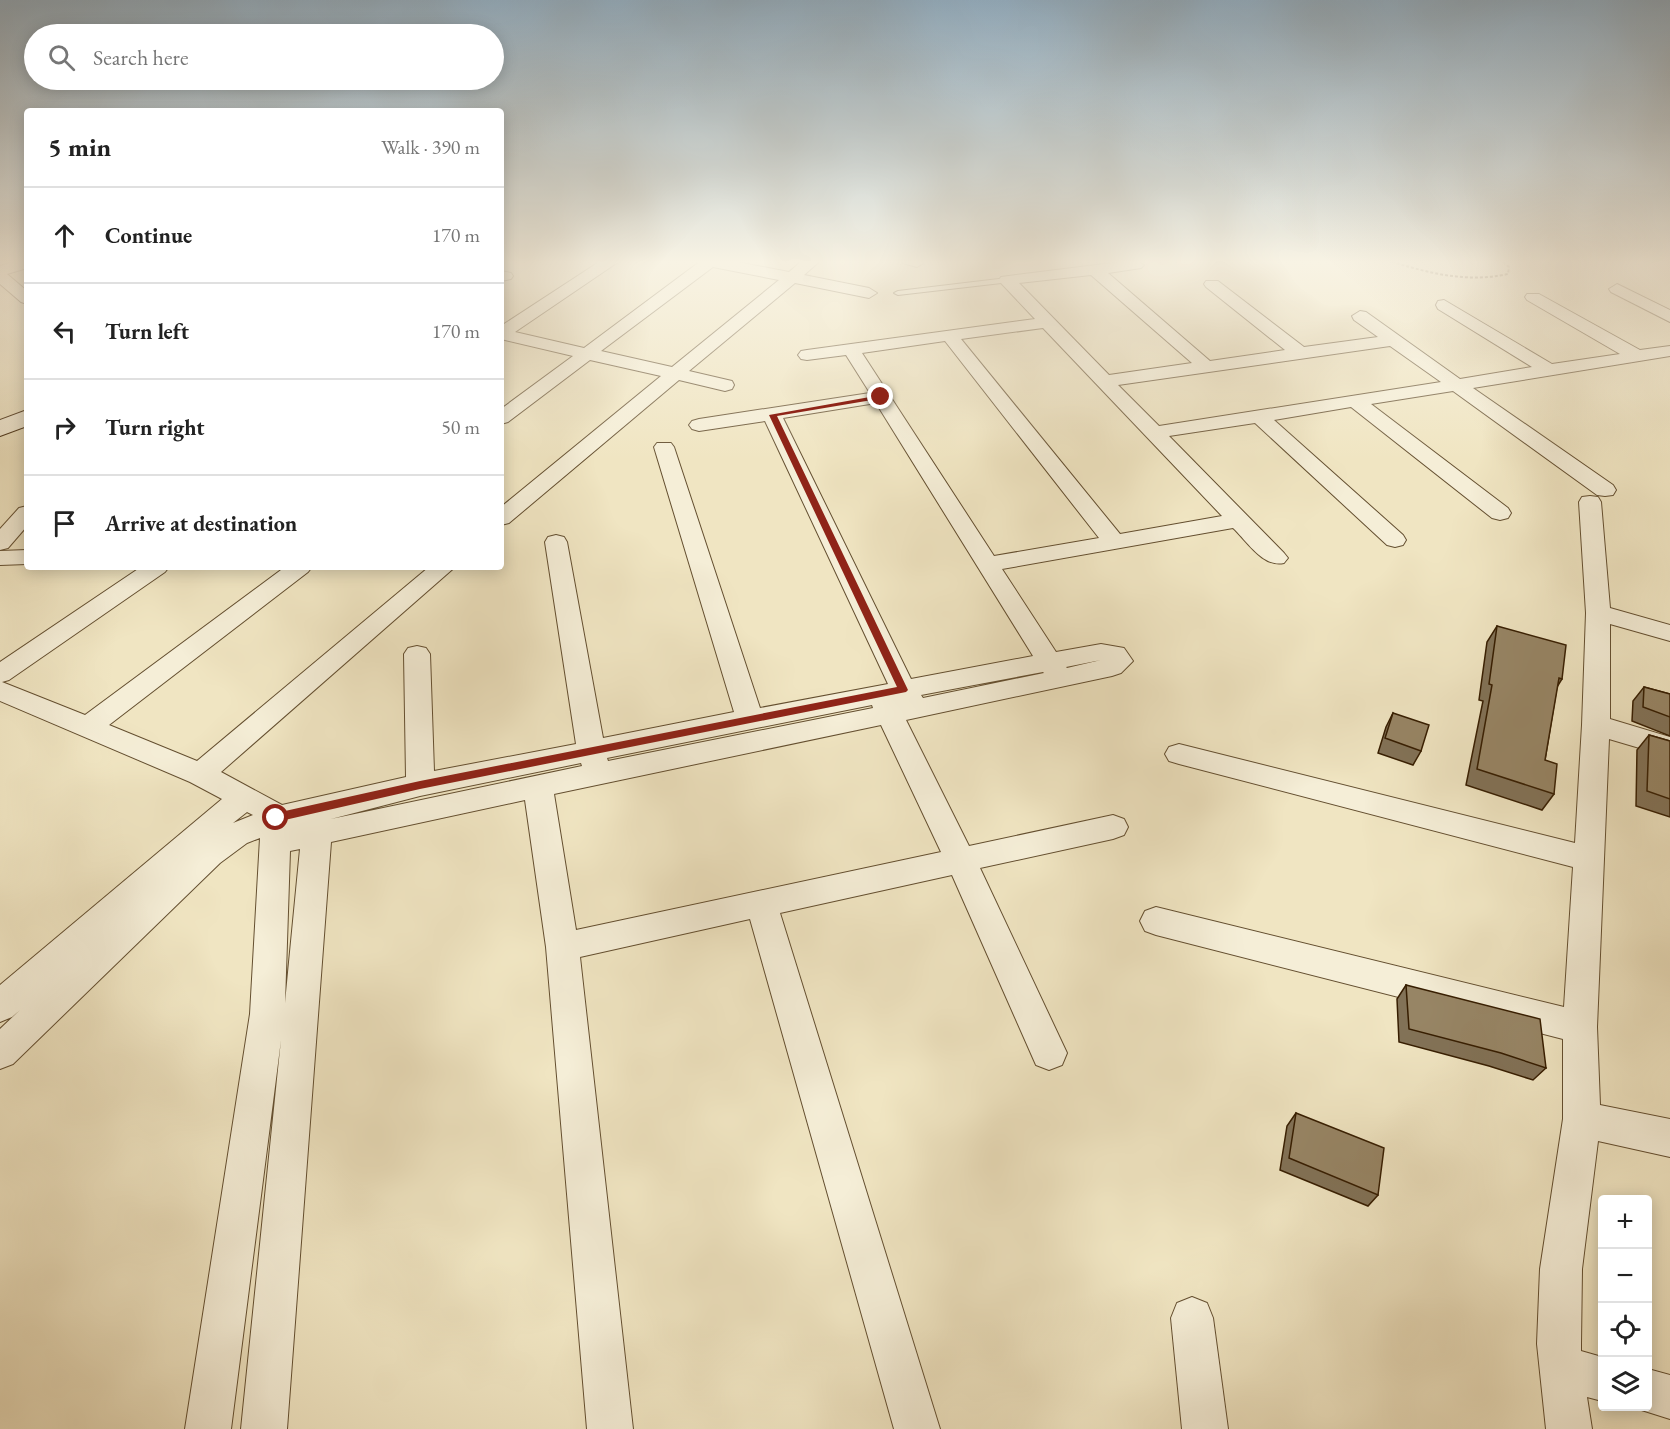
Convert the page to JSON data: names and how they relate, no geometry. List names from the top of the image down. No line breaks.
{"page":{"search":"Search here","heading":["5 min","Walk · 390 m"],"list":[["Continue","170 m"],["Turn left","170 m"],["Turn right","50 m"],"Arrive at destination"],"map_buttons":["+","−"]}}
